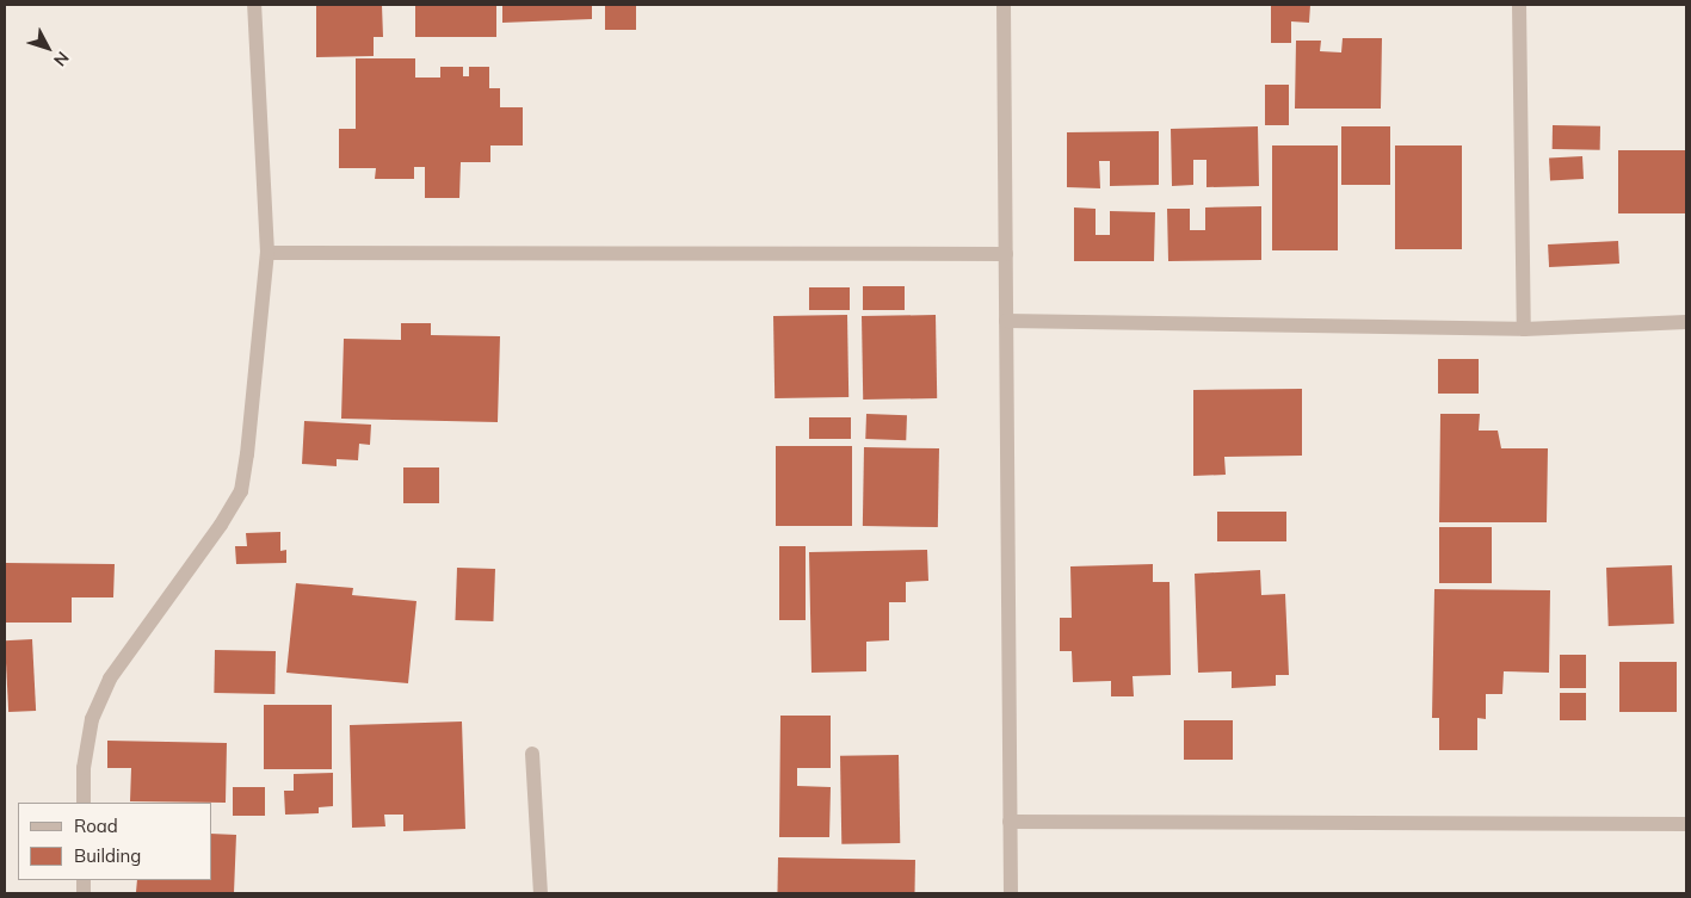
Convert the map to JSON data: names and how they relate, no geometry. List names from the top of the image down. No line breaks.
{"legend":["Road","Building"],"north":"bottom right"}
